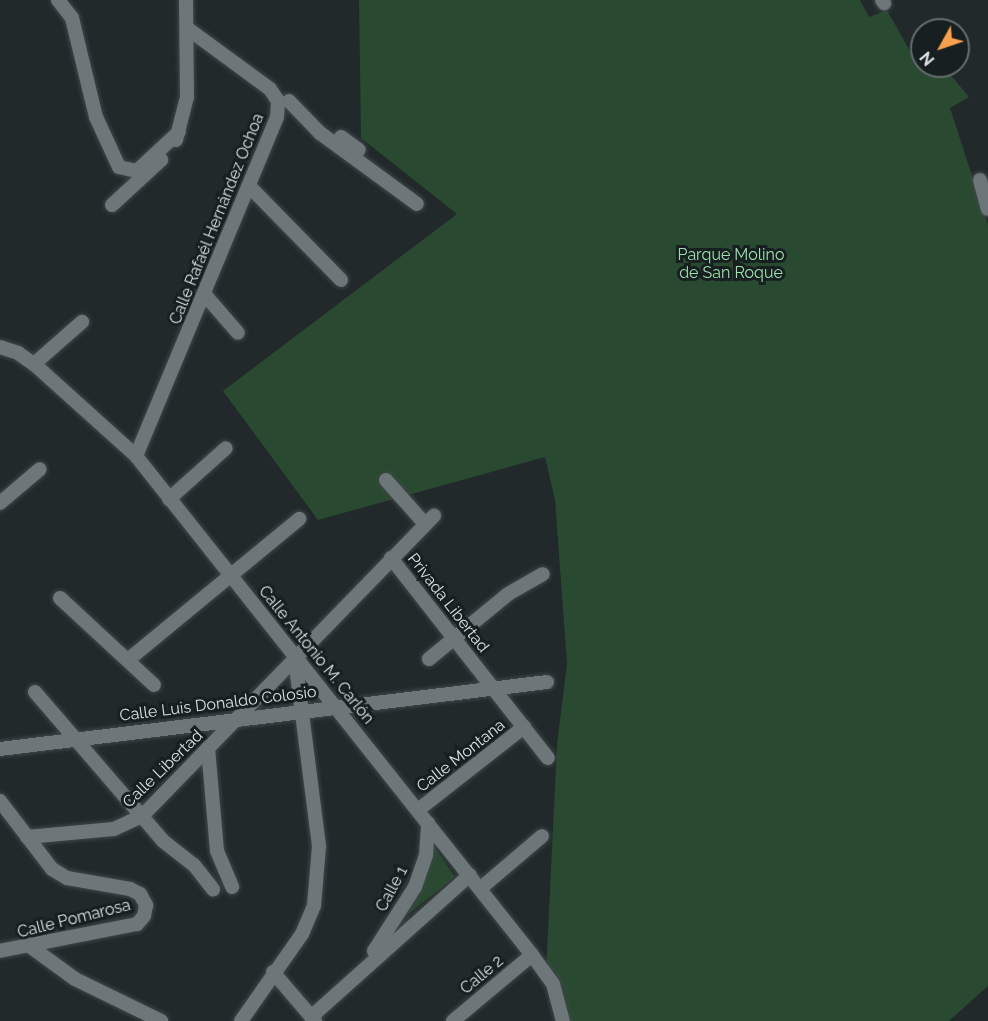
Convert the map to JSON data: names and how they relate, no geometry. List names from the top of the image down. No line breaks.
{"streets":{"street":["Calle Rafaél Hernández Ochoa","Privada Libertad","Calle Antonio M. Carlón","Calle Luis Donaldo Colosio","Calle Montana","Calle Libertad","Calle 1","Calle Pomarosa","Calle 2"]},"crossings":[["Calle Rafaél Hernández Ochoa","Calle Antonio M. Carlón"],["Privada Libertad","Calle Luis Donaldo Colosio"],["Privada Libertad","Calle Libertad"],["Calle Antonio M. Carlón","Calle Luis Donaldo Colosio"],["Calle Antonio M. Carlón","Calle Montana"],["Calle Antonio M. Carlón","Calle Libertad"],["Calle Antonio M. Carlón","Calle 1"],["Calle Antonio M. Carlón","Calle 2"],["Calle Luis Donaldo Colosio","Calle Libertad"],["Calle Libertad","Calle Pomarosa"]],"parks":["Parque Molino de San Roque"],"north":"bottom left"}
